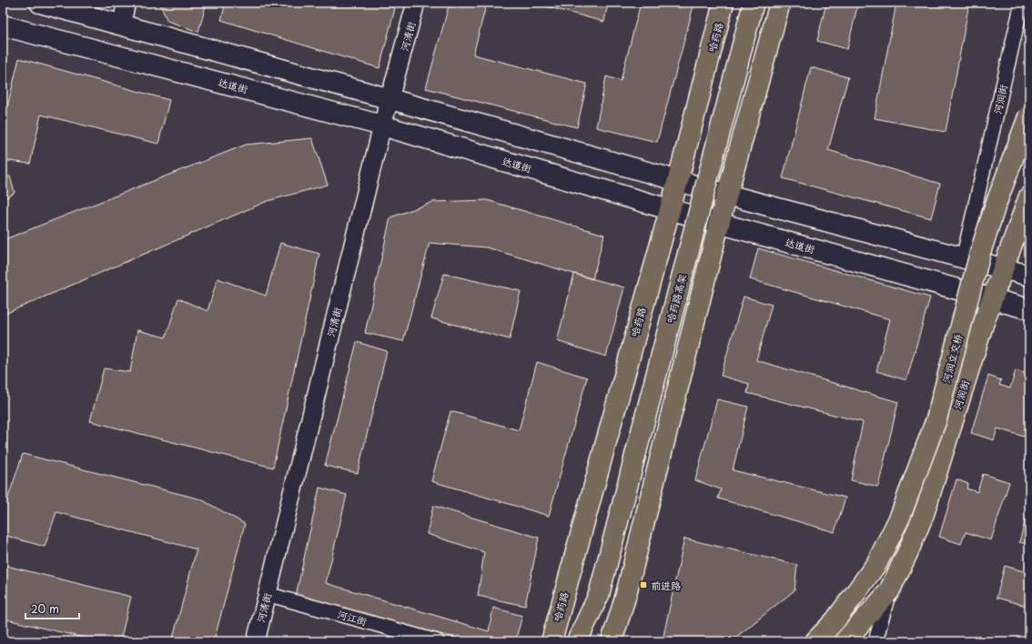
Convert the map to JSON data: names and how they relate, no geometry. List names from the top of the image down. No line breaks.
{"streets":{"highway":["哈药路","河润街","哈药路高架","河润立交桥"],"main road":["达道街"],"street":["河清街","河江街"]},"crossings":[["河清街","达道街"],["河清街","河江街"],["哈药路","达道街"],["达道街","河润街"]],"places":{"transit":["前进路"]},"scale_bar":"20 m"}
